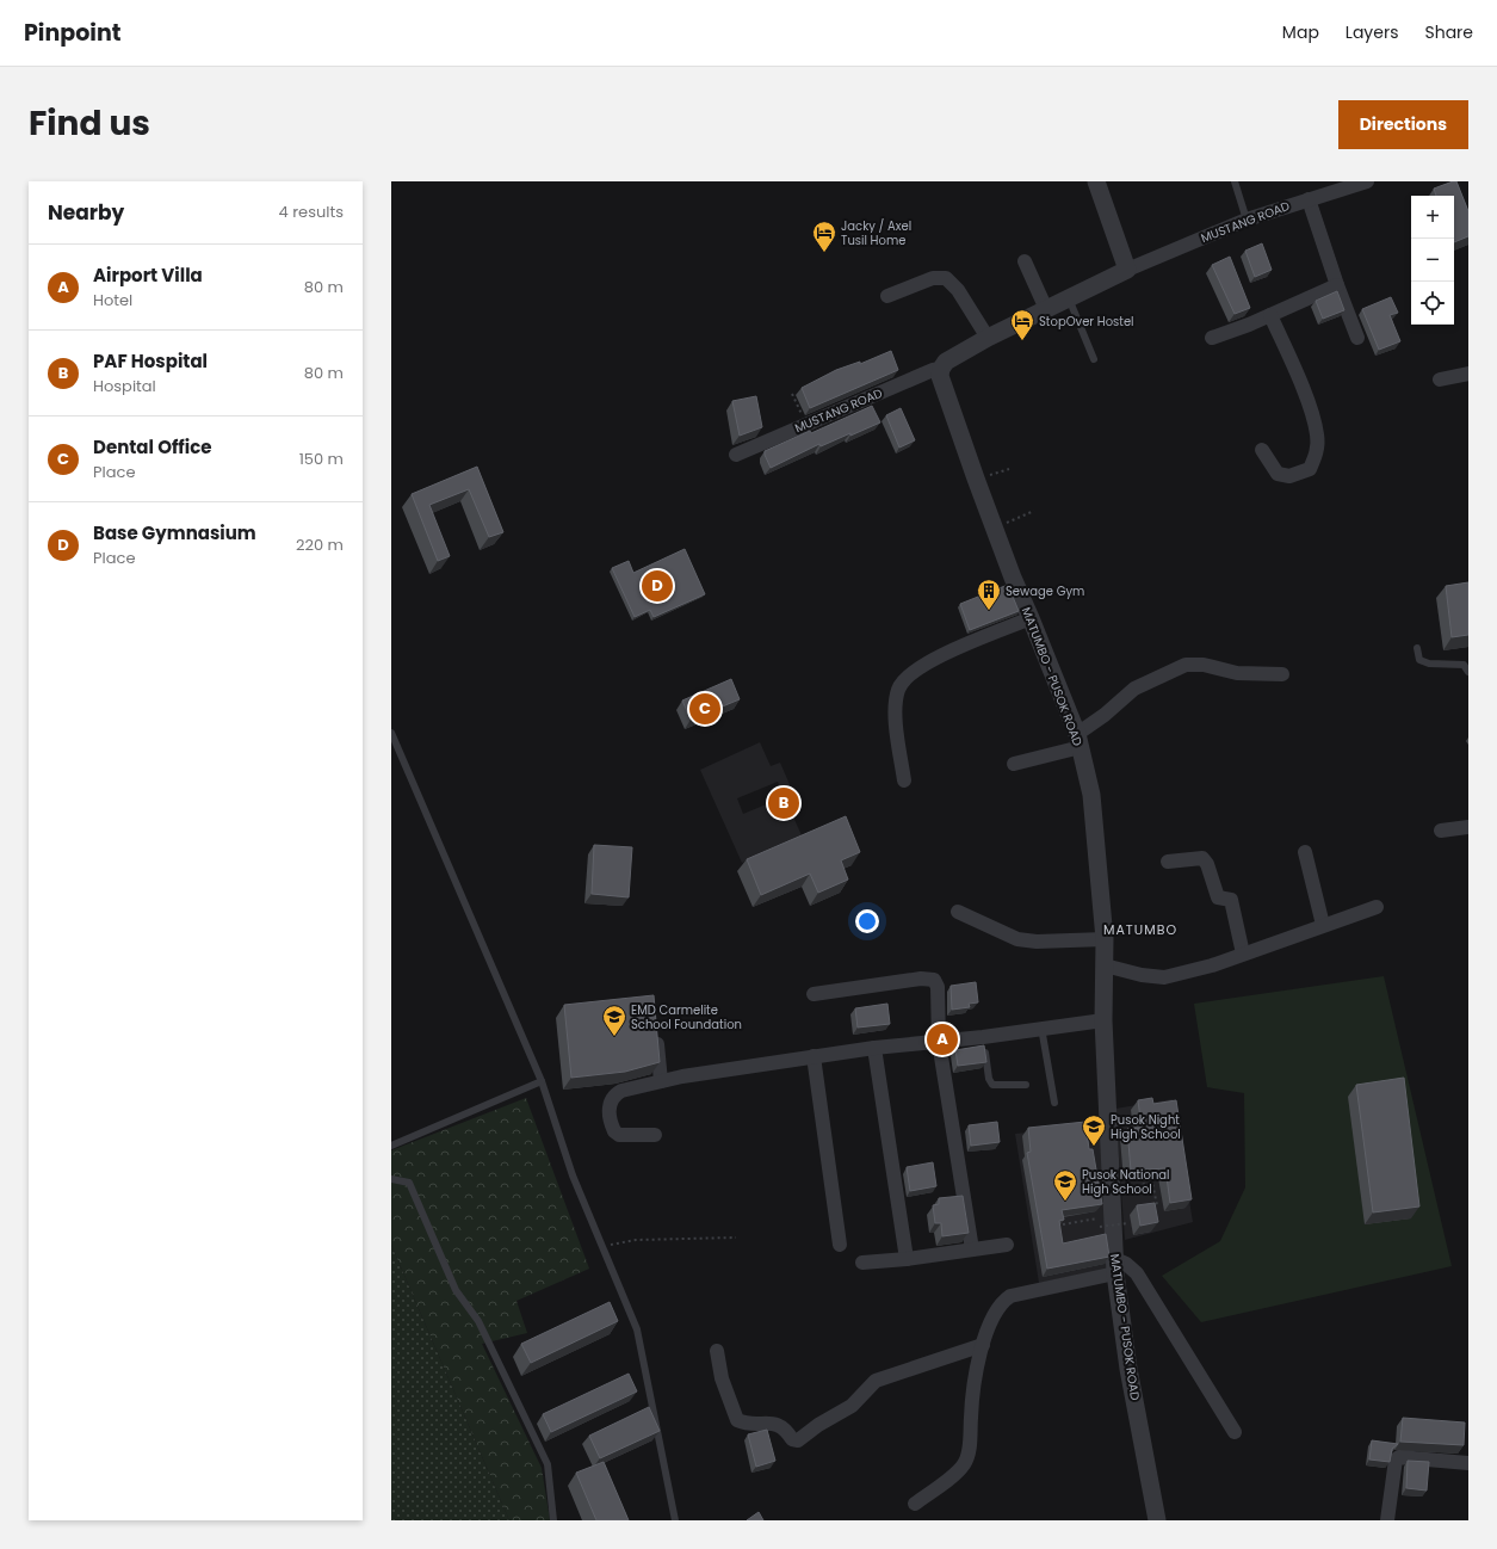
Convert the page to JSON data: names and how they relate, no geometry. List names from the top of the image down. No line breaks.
{"streets":{"street":["MUSTANG ROAD","MATUMBO - PUSOK ROAD"]},"crossings":[["MUSTANG ROAD","MATUMBO - PUSOK ROAD"]],"districts":["MATUMBO"],"places":{"hotel":["Jacky / Axel Tusil Home","StopOver Hostel"],"building":["Sewage Gym"],"school or university":["EMD Carmelite School Foundation","Pusok Night High School","Pusok National High School"]},"page":{"header":"Pinpoint","nav":["Map","Layers","Share"],"title":"Find us","buttons":"Directions","heading":["Nearby","4 results"],"map_buttons":["+","−"],"list":[{"mark":"A","name":"Airport Villa","note":"Hotel","value":"80 m"},{"mark":"B","name":"PAF Hospital","note":"Hospital","value":"80 m"},{"mark":"C","name":"Dental Office","note":"Place","value":"150 m"},{"mark":"D","name":"Base Gymnasium","note":"Place","value":"220 m"}],"pins":["D","C","B","A"]}}
